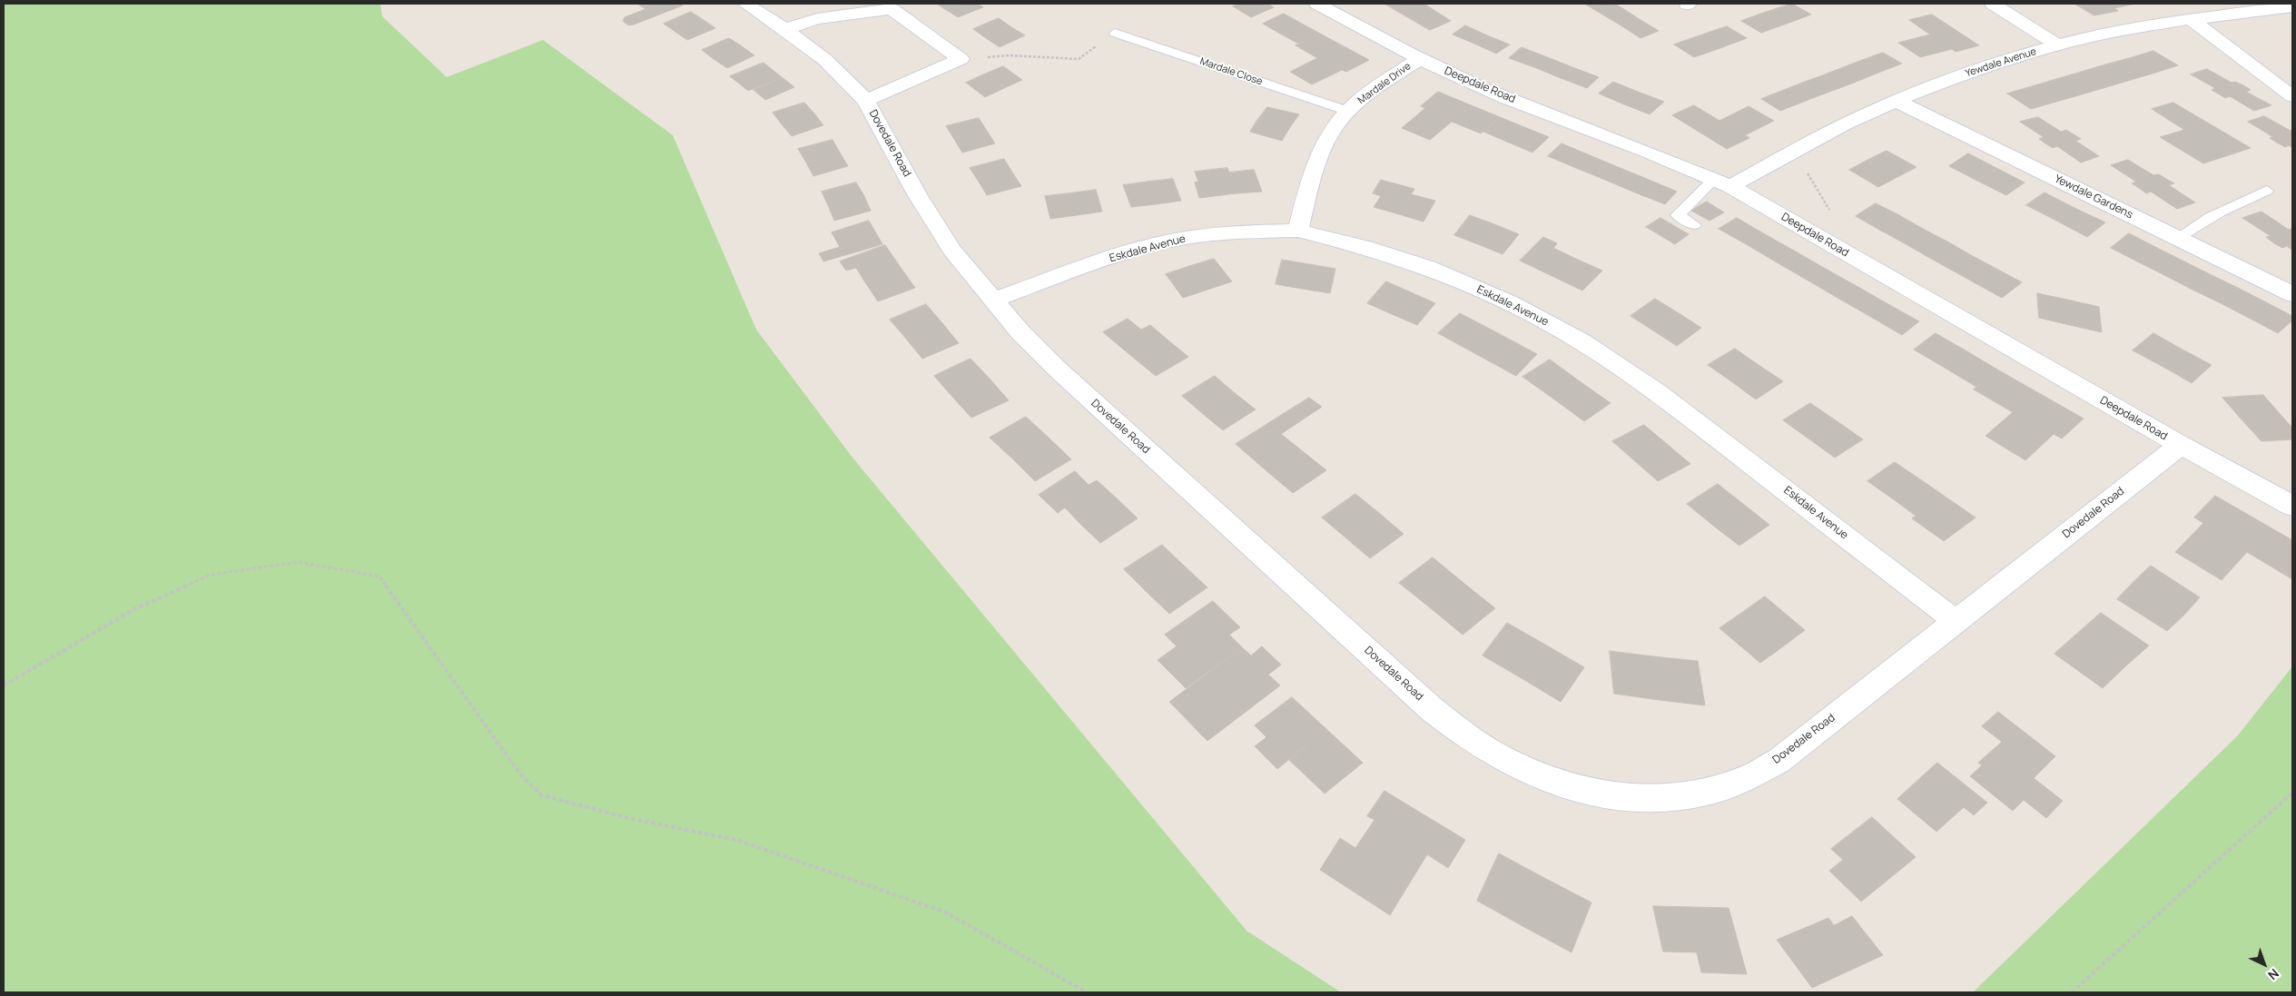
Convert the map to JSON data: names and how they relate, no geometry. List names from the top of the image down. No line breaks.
{"streets":{"street":["Yewdale Avenue","Mardale Drive","Deepdale Road","Dovedale Road","Yewdale Gardens","Eskdale Avenue"],"lane":["Mardale Close"]},"crossings":[["Yewdale Avenue","Deepdale Road"],["Yewdale Avenue","Yewdale Gardens"],["Mardale Close","Mardale Drive"],["Mardale Drive","Deepdale Road"],["Mardale Drive","Eskdale Avenue"],["Deepdale Road","Dovedale Road"],["Dovedale Road","Eskdale Avenue"]],"north":"bottom right"}
